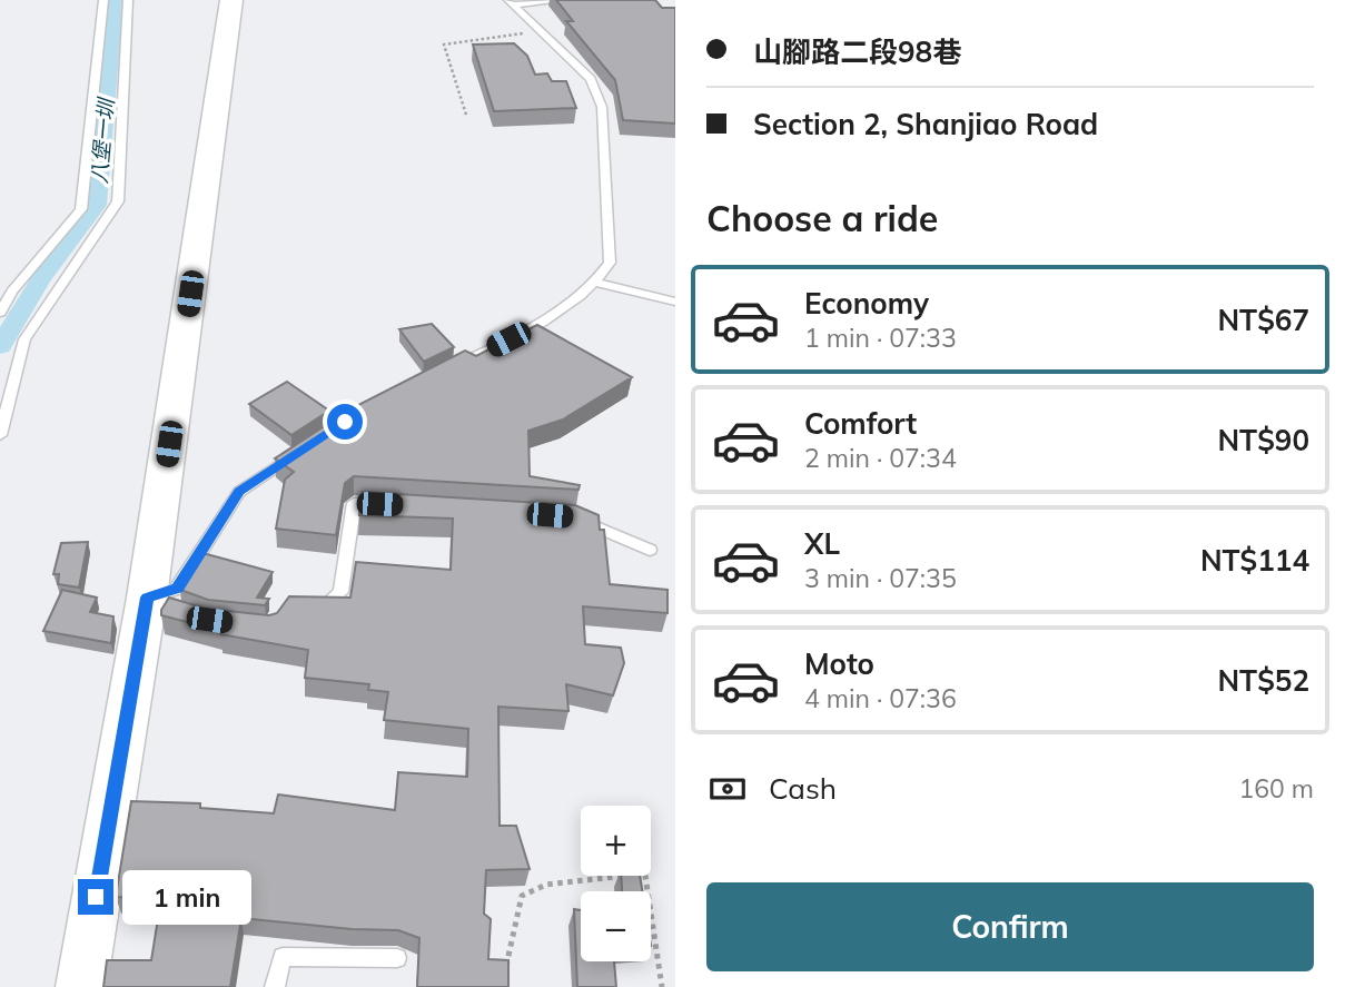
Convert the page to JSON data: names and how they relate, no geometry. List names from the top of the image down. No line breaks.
{"water":["八堡一圳"],"page":{"banner":["山腳路二段98巷","Section 2, Shanjiao Road"],"heading":"Choose a ride","list":[{"name":"Economy","note":"1 min · 07:33","value":"NT$67"},{"name":"Comfort","note":"2 min · 07:34","value":"NT$90"},{"name":"XL","note":"3 min · 07:35","value":"NT$114"},{"name":"Moto","note":"4 min · 07:36","value":"NT$52"}],"pay":["Cash","160 m"],"map_buttons":["+","−"],"buttons":"Confirm","bubble":"1 min"}}
